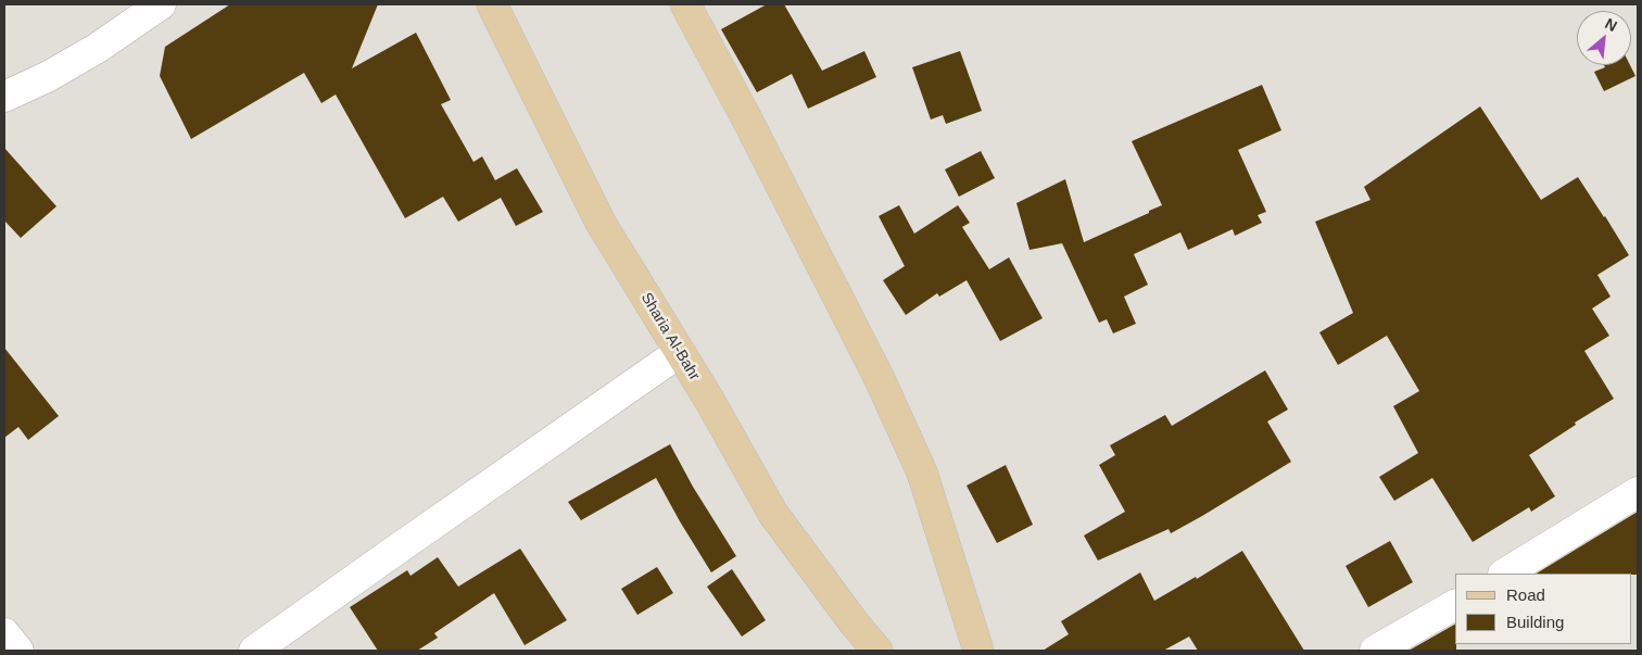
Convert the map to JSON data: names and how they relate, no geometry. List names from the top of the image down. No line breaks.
{"streets":{"main road":["Sharia Al-Bahr"]},"legend":["Road","Building"],"north":"top right"}
